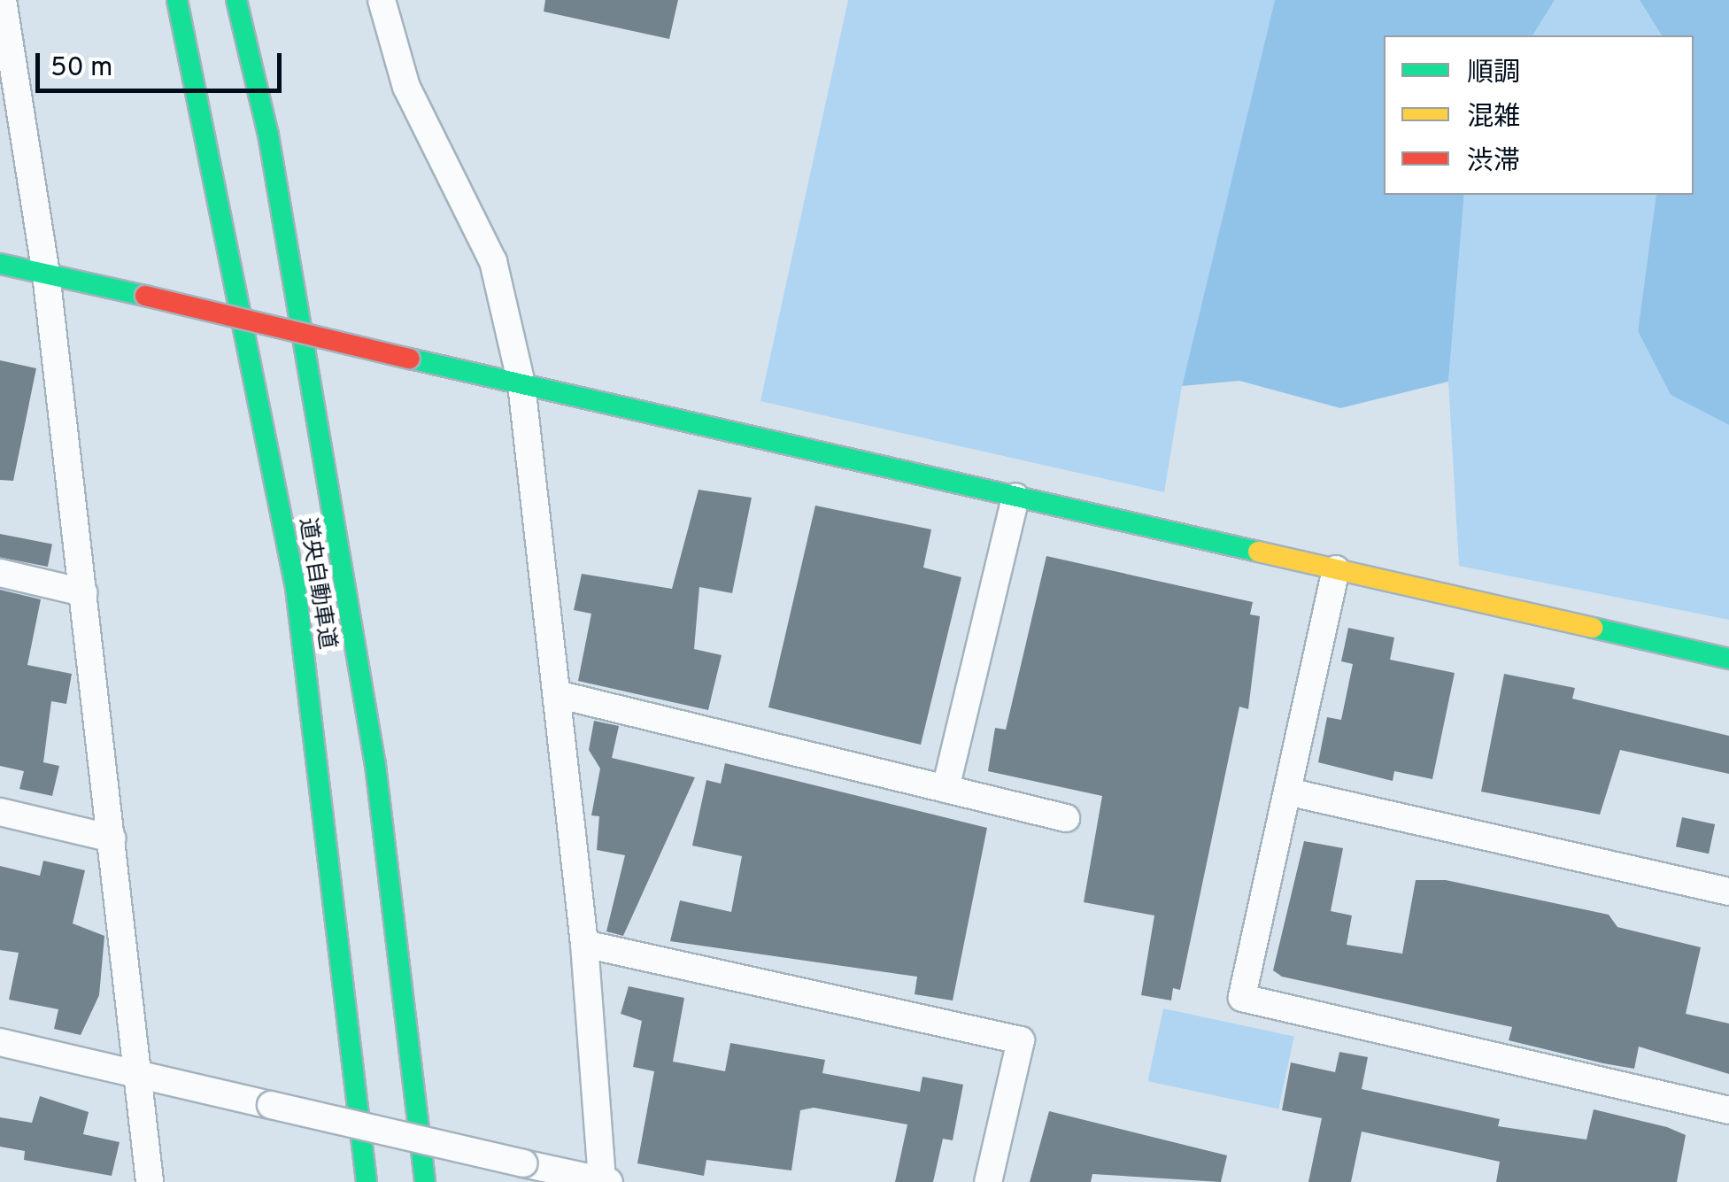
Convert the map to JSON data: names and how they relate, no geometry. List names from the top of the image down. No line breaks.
{"streets":{"main road":["道央自動車道"]},"legend":["順調","混雑","渋滞"],"scale_bar":"50 m"}
